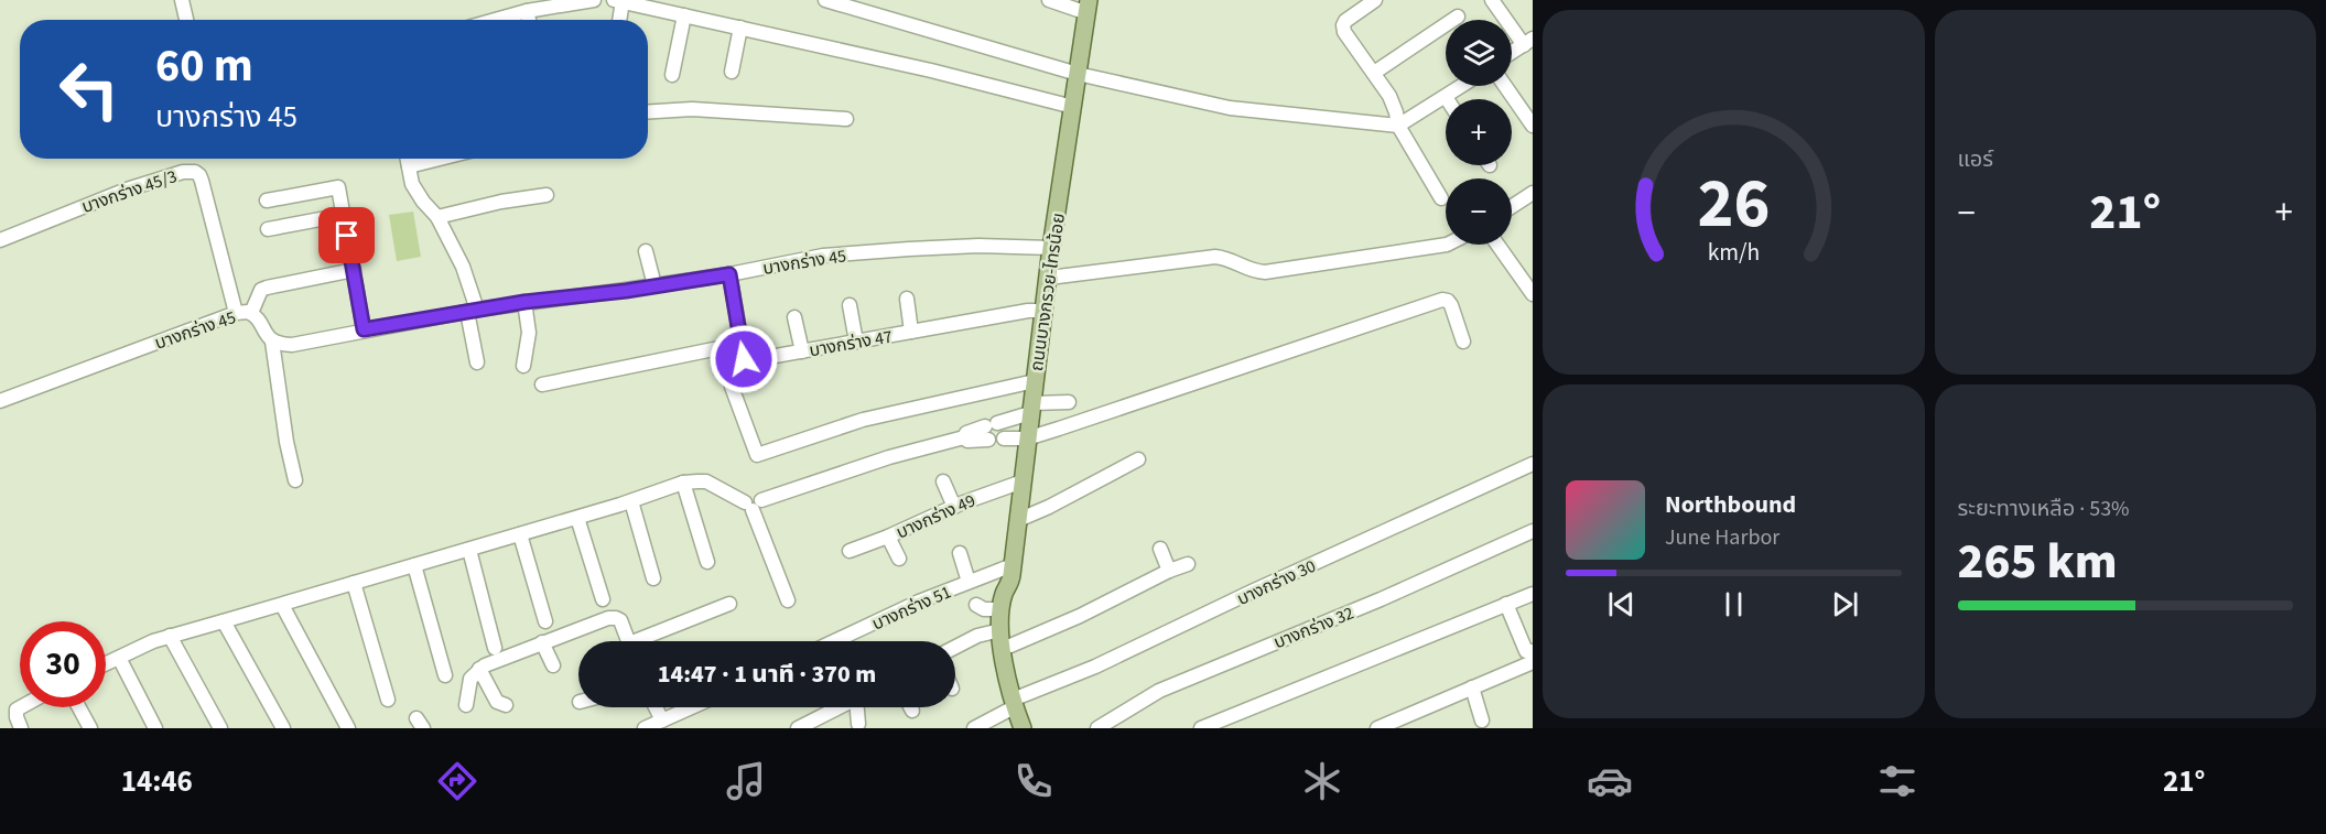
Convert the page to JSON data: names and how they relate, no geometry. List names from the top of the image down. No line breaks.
{"streets":{"main road":["ถนนบางกรวย-ไทรน้อย"],"street":["บางกร่าง 45/3","บางกร่าง 45","บางกร่าง 47","บางกร่าง 49","บางกร่าง 30","บางกร่าง 51","บางกร่าง 32"]},"crossings":[["บางกร่าง 45/3","บางกร่าง 45"],["บางกร่าง 45","ถนนบางกรวย-ไทรน้อย"],["ถนนบางกรวย-ไทรน้อย","บางกร่าง 47"],["ถนนบางกรวย-ไทรน้อย","บางกร่าง 49"],["ถนนบางกรวย-ไทรน้อย","บางกร่าง 30"],["ถนนบางกรวย-ไทรน้อย","บางกร่าง 51"]],"page":{"tile":["แอร์",["ระยะทางเหลือ · 53%","265 km"]],"map_buttons":["+","−"],"turn":["60 m","บางกร่าง 45"],"heat":["−","21°","+"],"song":["Northbound","June Harbor"],"limit":"30","trip":"14:47 · 1 นาที · 370 m","tabs":["14:46","21°"],"gauge":["26","km/h"]}}
